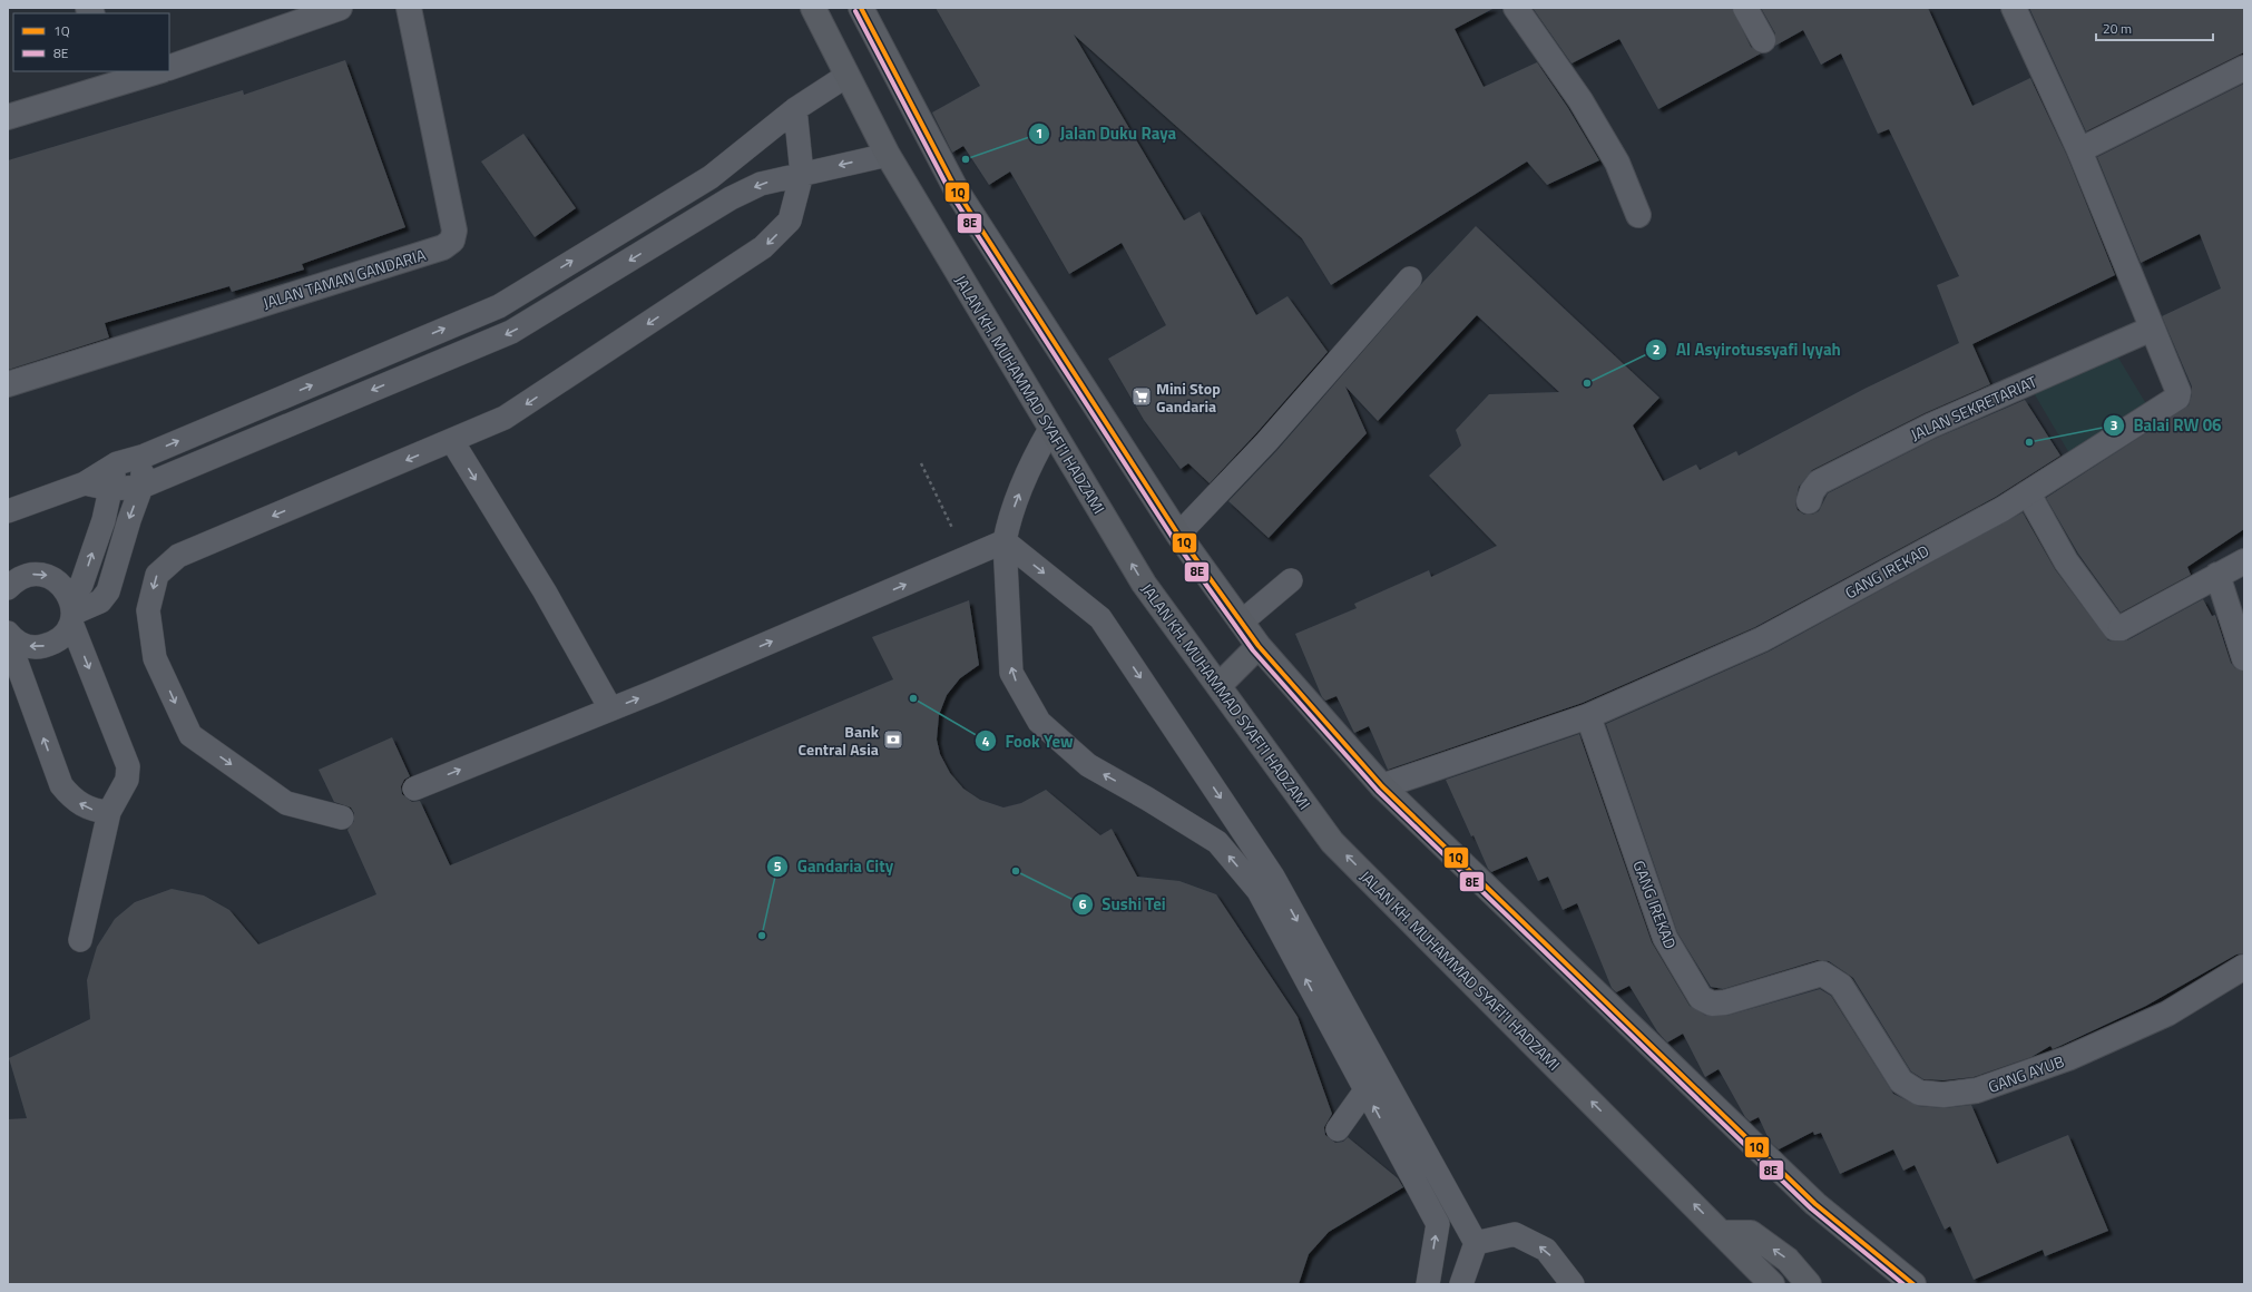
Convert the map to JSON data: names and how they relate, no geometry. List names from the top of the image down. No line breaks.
{"streets":{"main road":["JALAN KH. MUHAMMAD SYAFI'I HADZAMI"],"street":["JALAN TAMAN GANDARIA","JALAN SEKRETARIAT","GANG IREKAD","GANG AYUB"]},"crossings":[["JALAN SEKRETARIAT","GANG IREKAD"],["GANG IREKAD","GANG AYUB"]],"places":{"other":["Jalan Duku Raya","Al Asyirotussyafi Iyyah","Balai RW 06","Fook Yew","Sushi Tei","Gandaria City"],"supermarket":["Mini Stop Gandaria"],"bank":["Bank Central Asia"]},"lines":["transit line 1Q","transit line 8E"],"legend":["1Q","8E"],"scale_bar":"20 m"}
